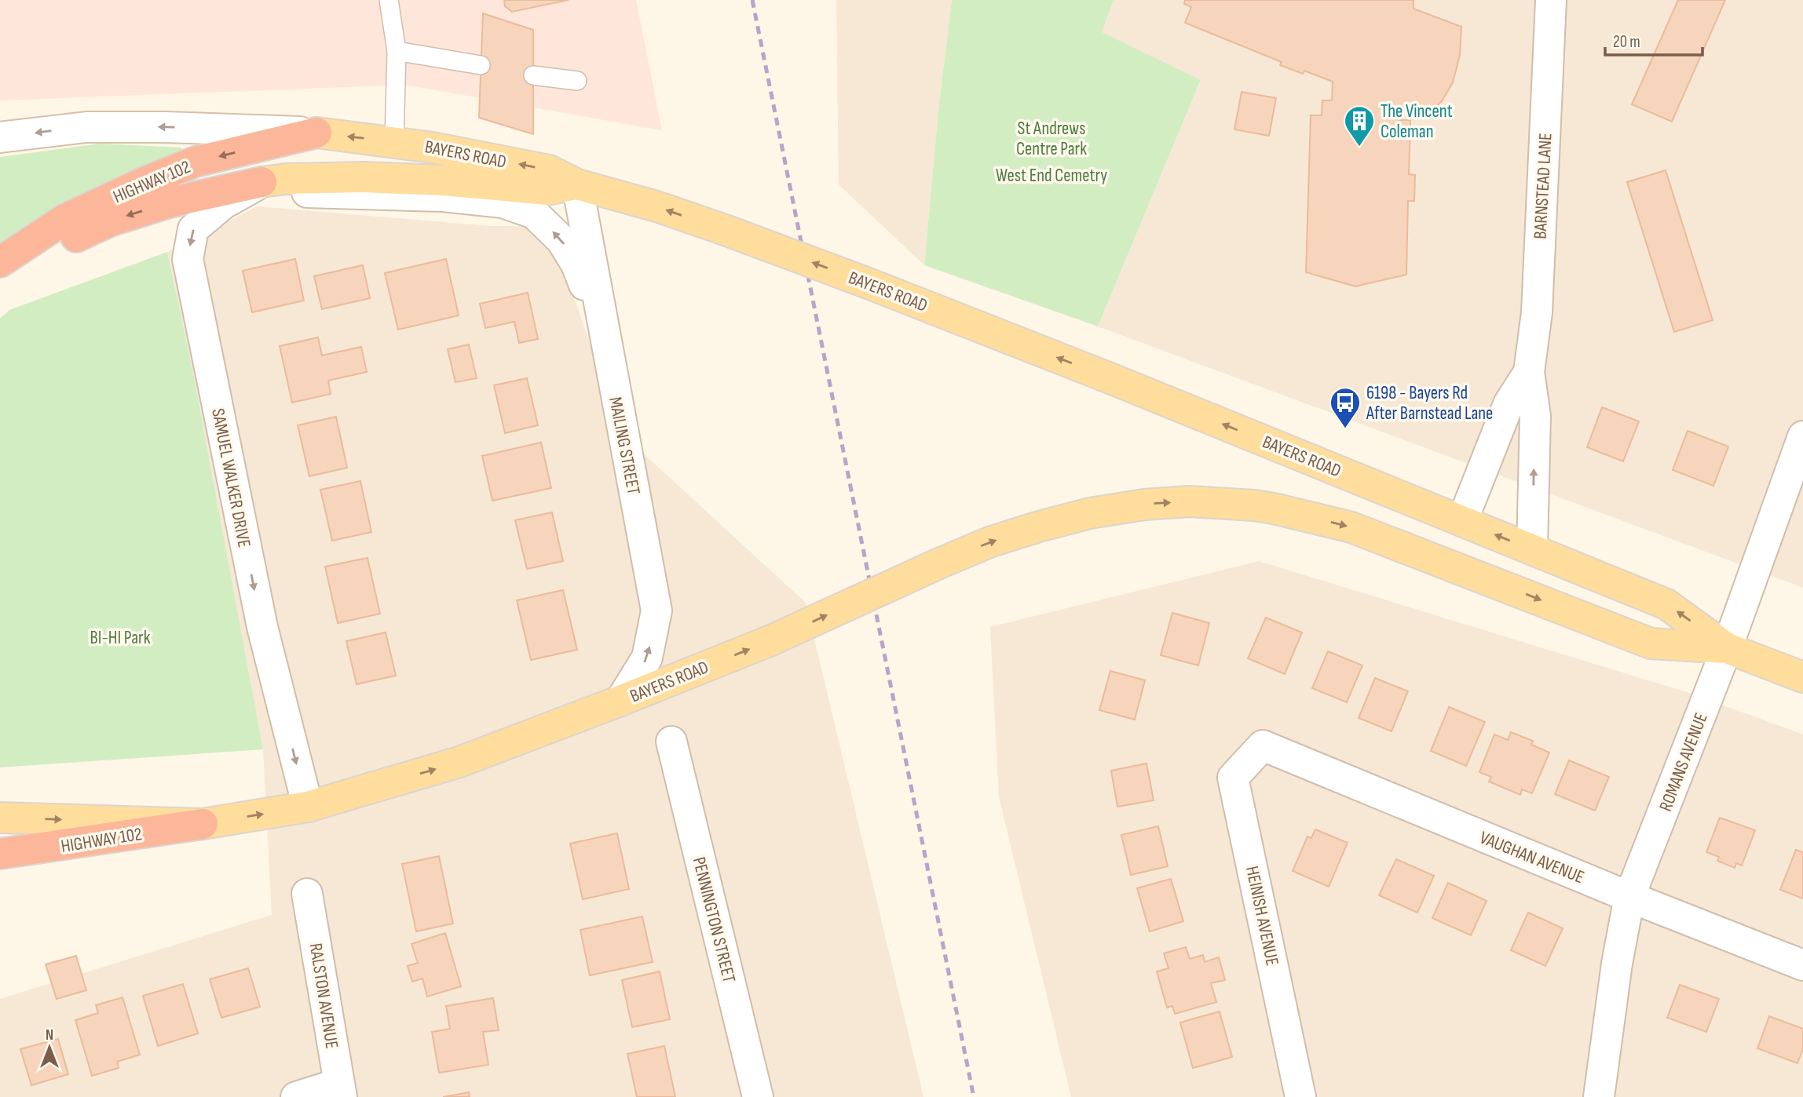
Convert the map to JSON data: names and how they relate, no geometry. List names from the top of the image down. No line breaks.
{"streets":{"highway":["HIGHWAY 102"],"main road":["BAYERS ROAD"],"street":["BARNSTEAD LANE","MAILING STREET","SAMUEL WALKER DRIVE","ROMANS AVENUE","VAUGHAN AVENUE","HEINISH AVENUE","PENNINGTON STREET","RALSTON AVENUE"]},"crossings":[["BAYERS ROAD","HIGHWAY 102"],["BAYERS ROAD","BARNSTEAD LANE"],["BAYERS ROAD","MAILING STREET"],["BAYERS ROAD","SAMUEL WALKER DRIVE"],["BAYERS ROAD","ROMANS AVENUE"],["ROMANS AVENUE","VAUGHAN AVENUE"],["VAUGHAN AVENUE","HEINISH AVENUE"]],"one_way":["MAILING STREET","SAMUEL WALKER DRIVE"],"parks":["St Andrews Centre Park","West End Cemetry","BI-HI Park"],"places":{"building":["The Vincent Coleman"],"bus stop":["6198 - Bayers Rd After Barnstead Lane"]},"scale_bar":"20 m","north":"top"}
